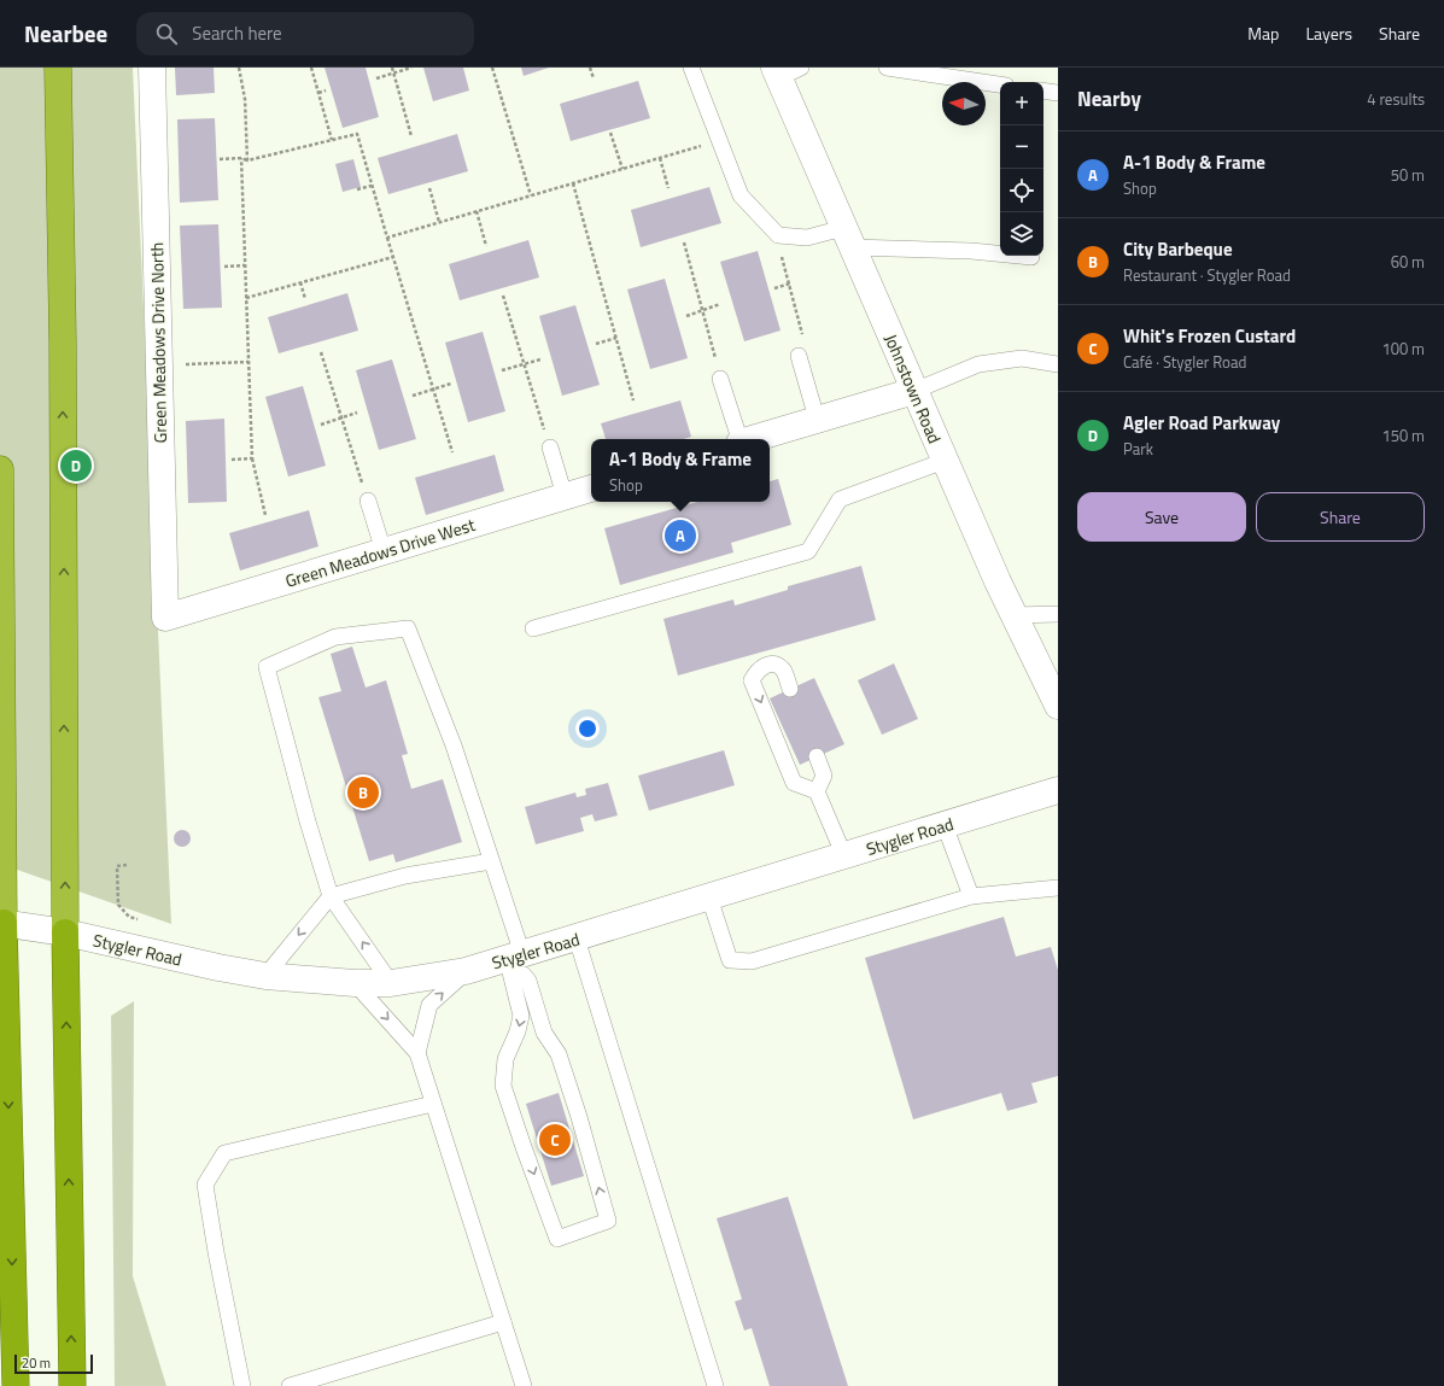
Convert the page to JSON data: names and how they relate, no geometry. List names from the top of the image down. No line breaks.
{"streets":{"street":["Green Meadows Drive North","Johnstown Road","Green Meadows Drive West","Stygler Road"]},"crossings":[["Green Meadows Drive North","Green Meadows Drive West"]],"scale_bar":"20 m","north":"left","page":{"header":"Nearbee","search":"Search here","nav":["Map","Layers","Share"],"heading":["Nearby","4 results"],"map_buttons":["+","−"],"list":[{"mark":"A","name":"A-1 Body & Frame","note":"Shop","value":"50 m"},{"mark":"B","name":"City Barbeque","note":"Restaurant · Stygler Road","value":"60 m"},{"mark":"C","name":"Whit's Frozen Custard","note":"Café · Stygler Road","value":"100 m"},{"mark":"D","name":"Agler Road Parkway","note":"Park","value":"150 m"}],"popup":["A-1 Body & Frame","Shop"],"pins":["D","A","B","C"],"buttons":["Save","Share"],"scale":"20 m"}}
